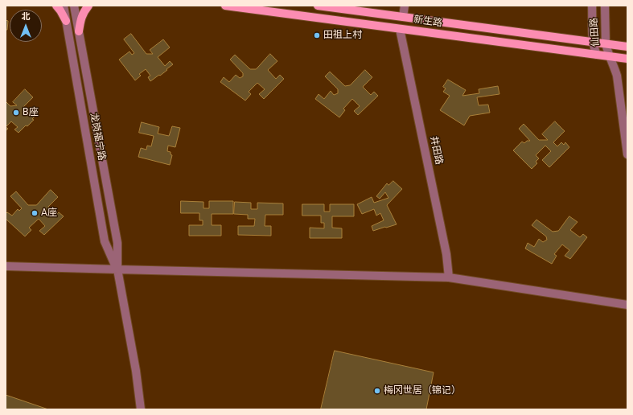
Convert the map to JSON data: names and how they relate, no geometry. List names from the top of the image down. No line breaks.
{"streets":{"main road":["新生路"],"street":["仙田路","龙岗福宁路","井田路"]},"crossings":[["新生路","仙田路"],["新生路","井田路"]],"places":["田祖上村","B座","A座","梅冈世居（锦记）"],"north":"top"}
